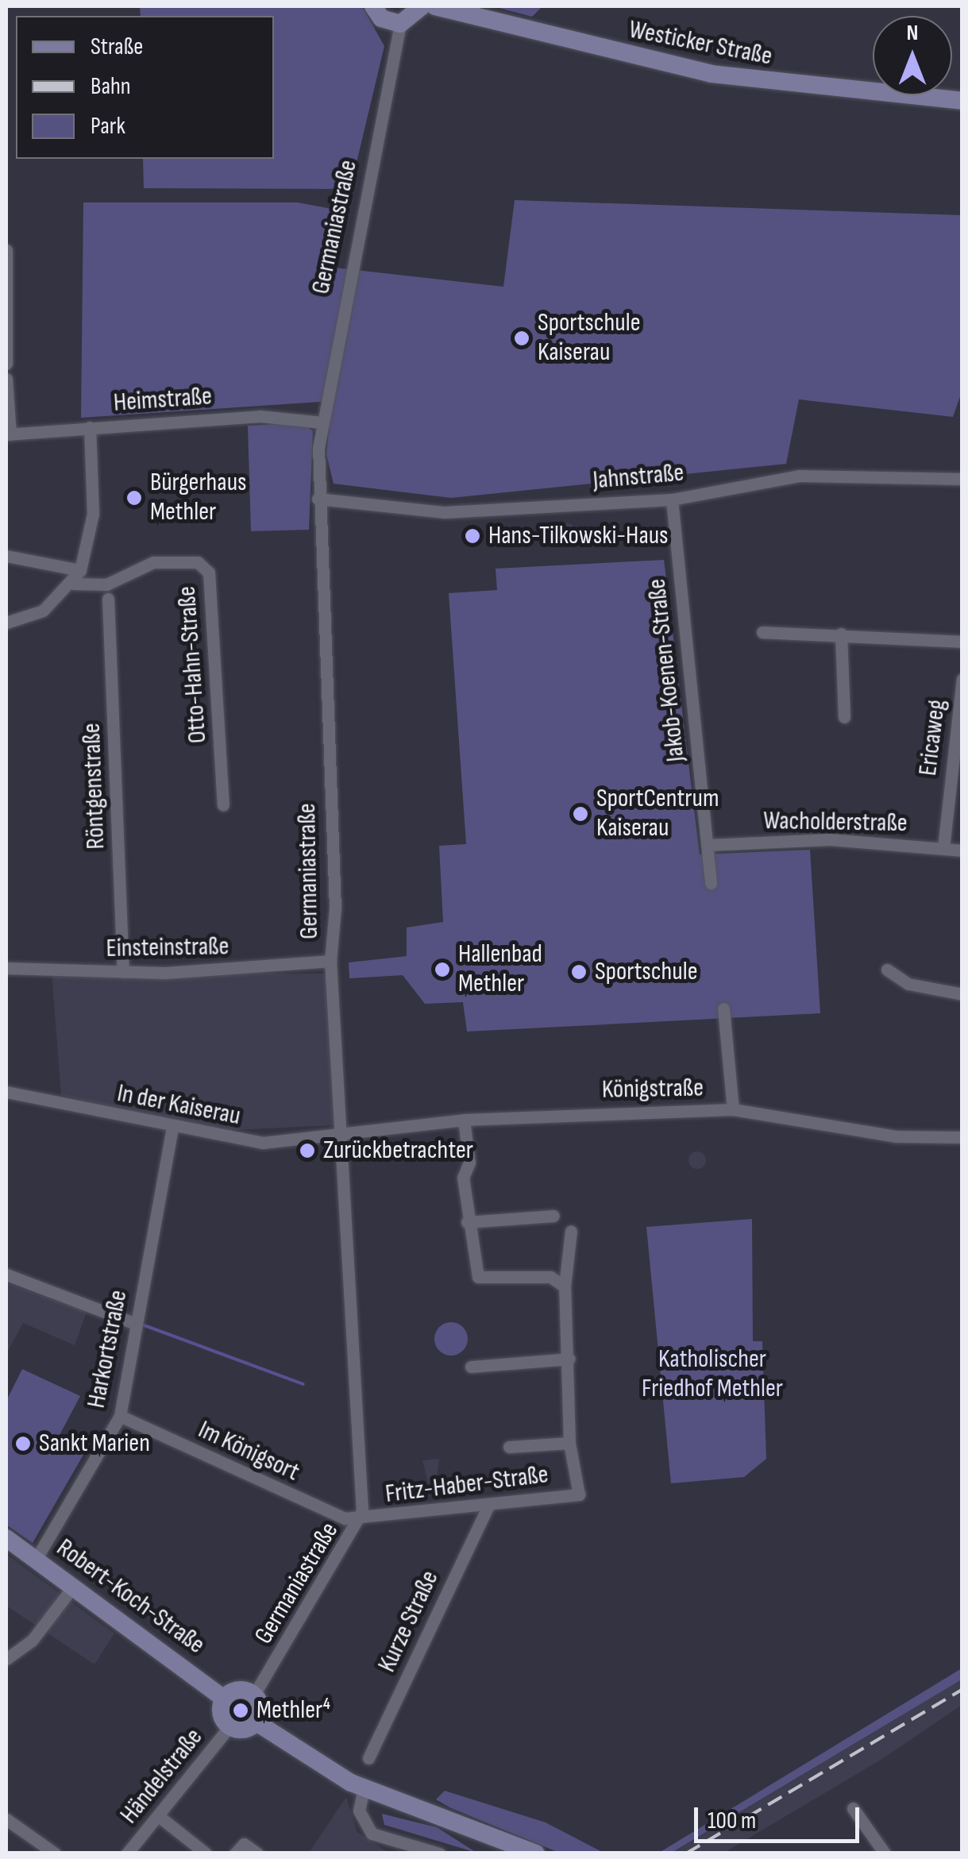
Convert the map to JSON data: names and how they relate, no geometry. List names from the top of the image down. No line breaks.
{"streets":{"main road":["Westicker Straße","Robert-Koch-Straße"],"street":["Germaniastraße","Heimstraße","Jahnstraße","Otto-Hahn-Straße","Jakob-Koenen-Straße","Ericaweg","Röntgenstraße","Wacholderstraße","Einsteinstraße","Königstraße","In der Kaiserau","Harkortstraße","Im Königsort","Fritz-Haber-Straße","Kurze Straße","Händelstraße"]},"crossings":[["Germaniastraße","Heimstraße"],["Germaniastraße","Jahnstraße"],["Germaniastraße","Einsteinstraße"],["Germaniastraße","Königstraße"],["Germaniastraße","In der Kaiserau"],["Germaniastraße","Im Königsort"],["Germaniastraße","Fritz-Haber-Straße"],["Germaniastraße","Robert-Koch-Straße"],["Germaniastraße","Händelstraße"],["Jahnstraße","Jakob-Koenen-Straße"],["Jakob-Koenen-Straße","Wacholderstraße"],["Ericaweg","Wacholderstraße"],["Röntgenstraße","Einsteinstraße"],["Königstraße","In der Kaiserau"],["In der Kaiserau","Harkortstraße"],["Harkortstraße","Im Königsort"],["Harkortstraße","Robert-Koch-Straße"],["Im Königsort","Fritz-Haber-Straße"],["Fritz-Haber-Straße","Kurze Straße"],["Robert-Koch-Straße","Händelstraße"]],"parks":["Katholischer Friedhof Methler"],"places":["Sportschule Kaiserau","Bürgerhaus Methler","Hans-Tilkowski-Haus","SportCentrum Kaiserau","Hallenbad Methler","Sportschule","Zurückbetrachter","Sankt Marien","Methler⁴"],"legend":["Straße","Bahn","Park"],"scale_bar":"100 m","north":"top"}
